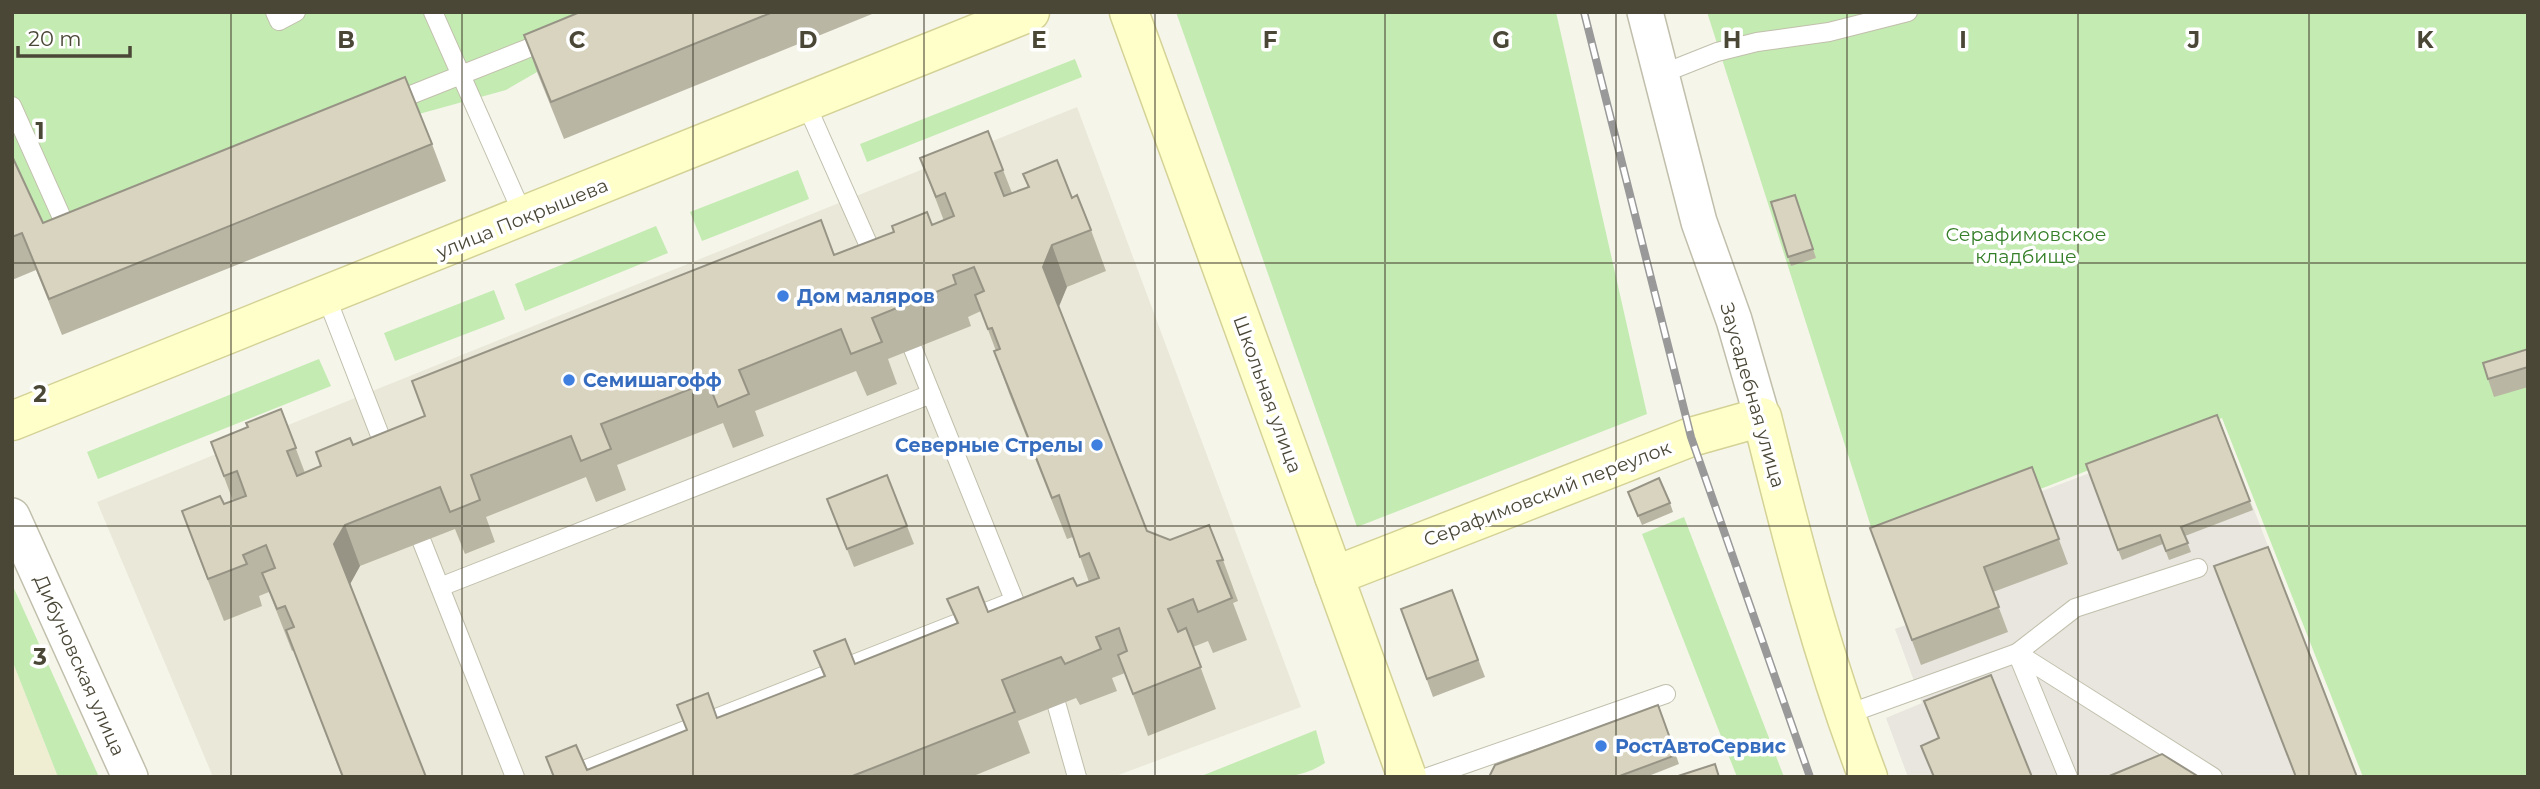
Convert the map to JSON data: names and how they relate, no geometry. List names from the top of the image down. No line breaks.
{"streets":{"street":["улица Покрышева","Школьная улица","Заусадебная улица","Серафимовский переулок","Дибуновская улица"]},"crossings":[["Школьная улица","Серафимовский переулок"],["Заусадебная улица","Серафимовский переулок"]],"parks":["Серафимовское кладбище"],"places":["Дом маляров","Семишагофф","Северные Стрелы","РостАвтоСервис"],"scale_bar":"20 m","grid":{"columns":["B","C","D","E","F","G","H","I","J","K"],"rows":["1","2","3"]}}
